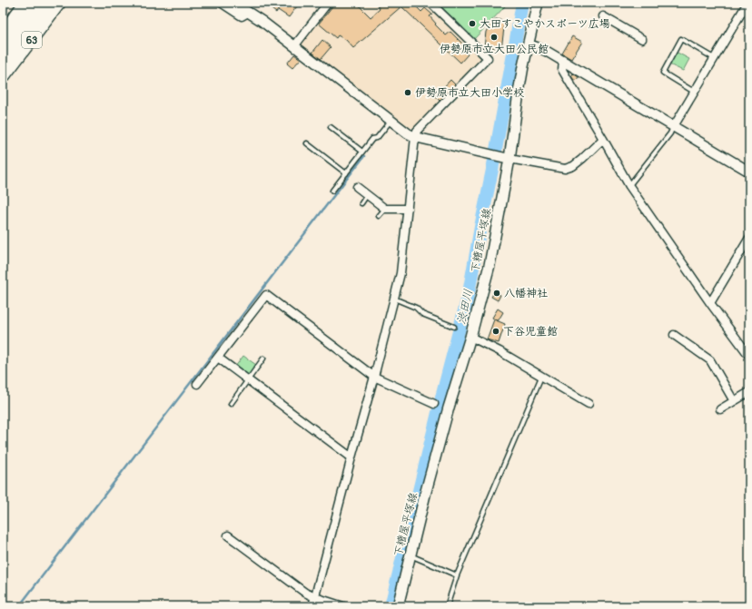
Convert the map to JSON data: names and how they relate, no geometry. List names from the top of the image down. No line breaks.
{"streets":{"main road":["63","下糟屋平塚線"]},"water":["渋田川"],"places":["大田すこやかスポーツ広場","伊勢原市立大田公民館","伊勢原市立大田小学校","八幡神社","下谷児童館"]}
